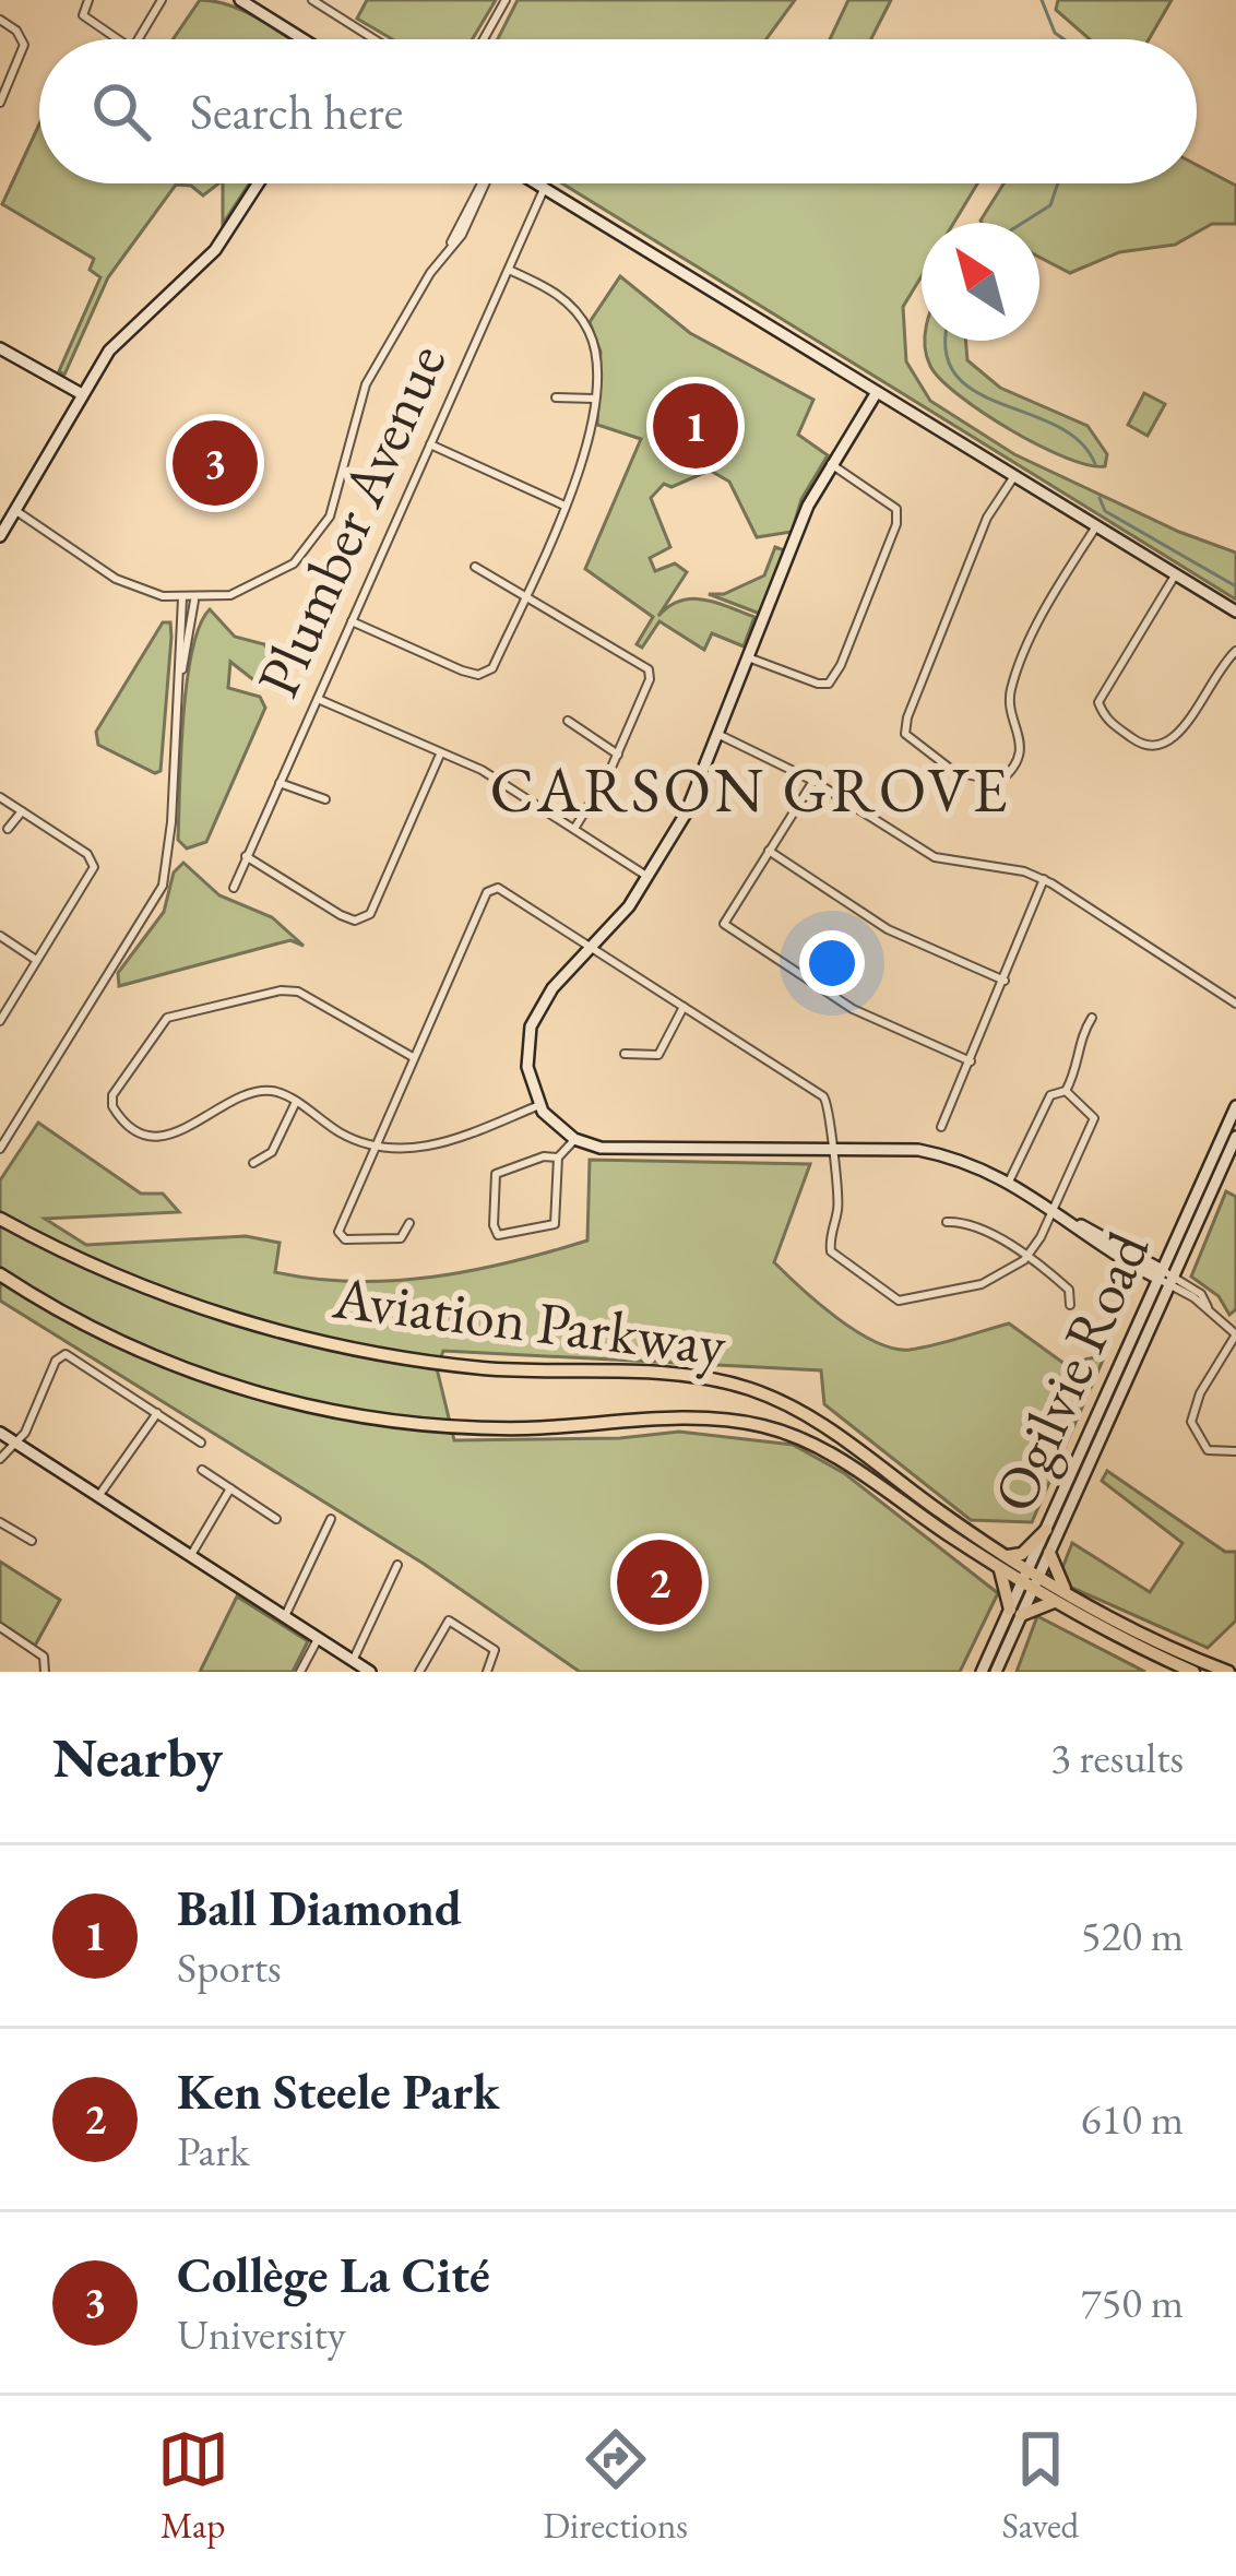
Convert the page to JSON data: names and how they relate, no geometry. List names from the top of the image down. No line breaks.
{"streets":{"main road":["Aviation Parkway"],"street":["Plumber Avenue","Ogilvie Road"]},"crossings":[["Aviation Parkway","Ogilvie Road"]],"districts":["CARSON GROVE"],"north":"top left","page":{"search":"Search here","pins":["1","3","2"],"heading":["Nearby","3 results"],"list":[{"mark":"1","name":"Ball Diamond","note":"Sports","value":"520 m"},{"mark":"2","name":"Ken Steele Park","note":"Park","value":"610 m"},{"mark":"3","name":"Collège La Cité","note":"University","value":"750 m"}],"nav":["Map","Directions","Saved"]}}
